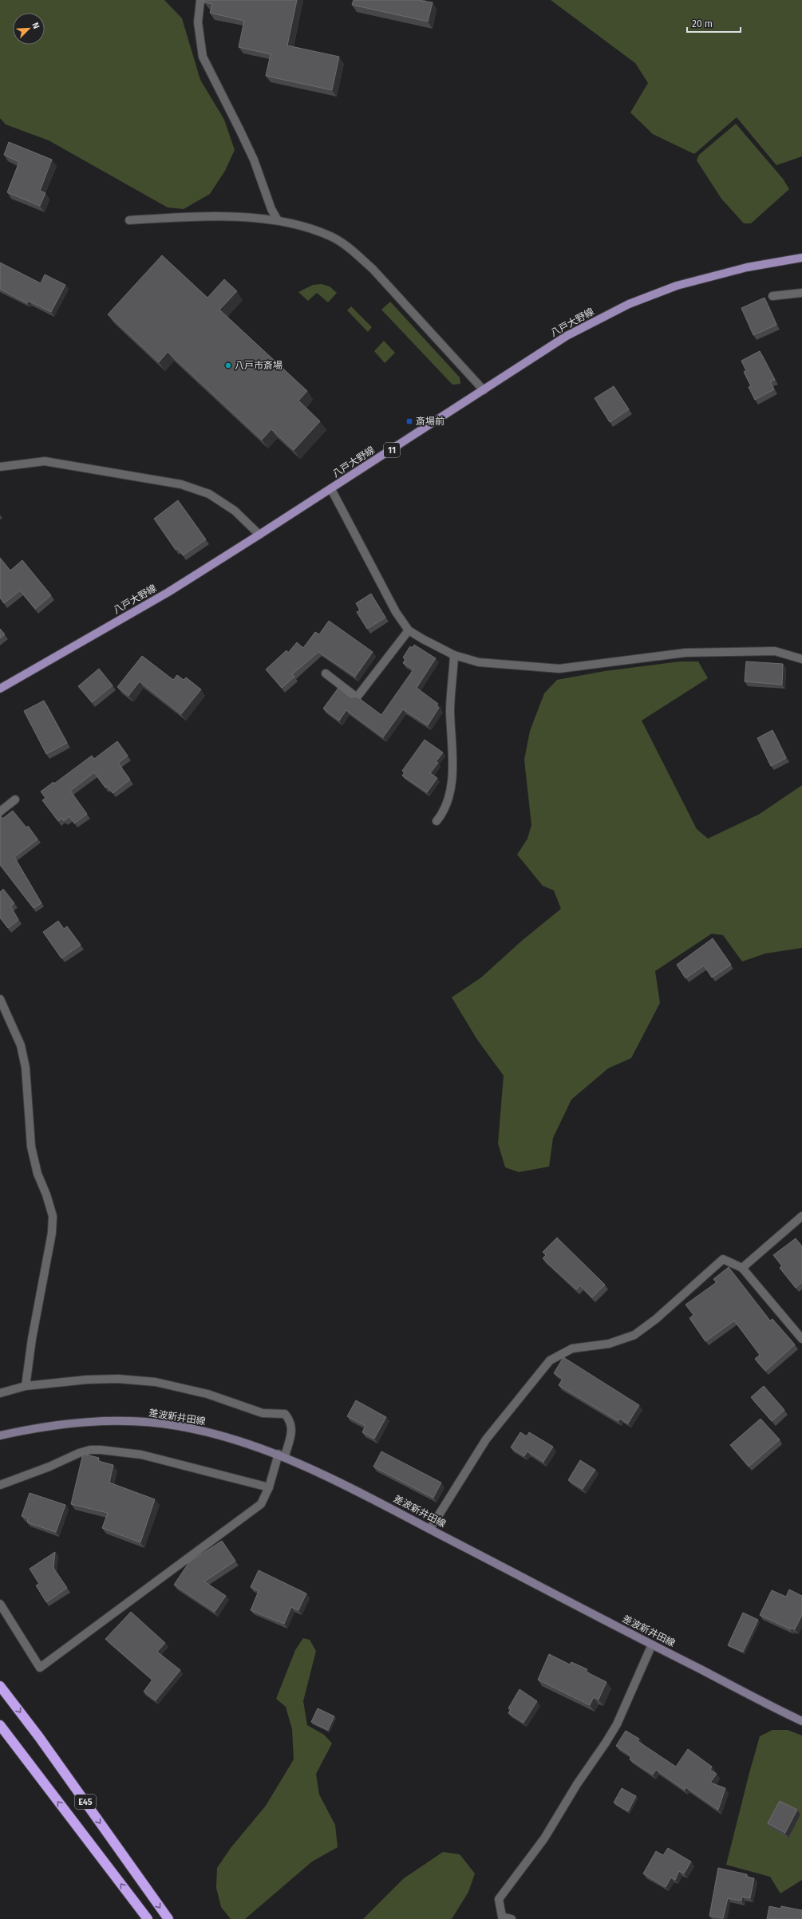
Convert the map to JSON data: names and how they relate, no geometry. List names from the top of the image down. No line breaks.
{"streets":{"highway":["E45"],"main road":["八戸大野線","11","差波新井田線"]},"places":{"other":["八戸市斎場"],"transit":["斎場前"]},"scale_bar":"20 m","north":"top right"}
